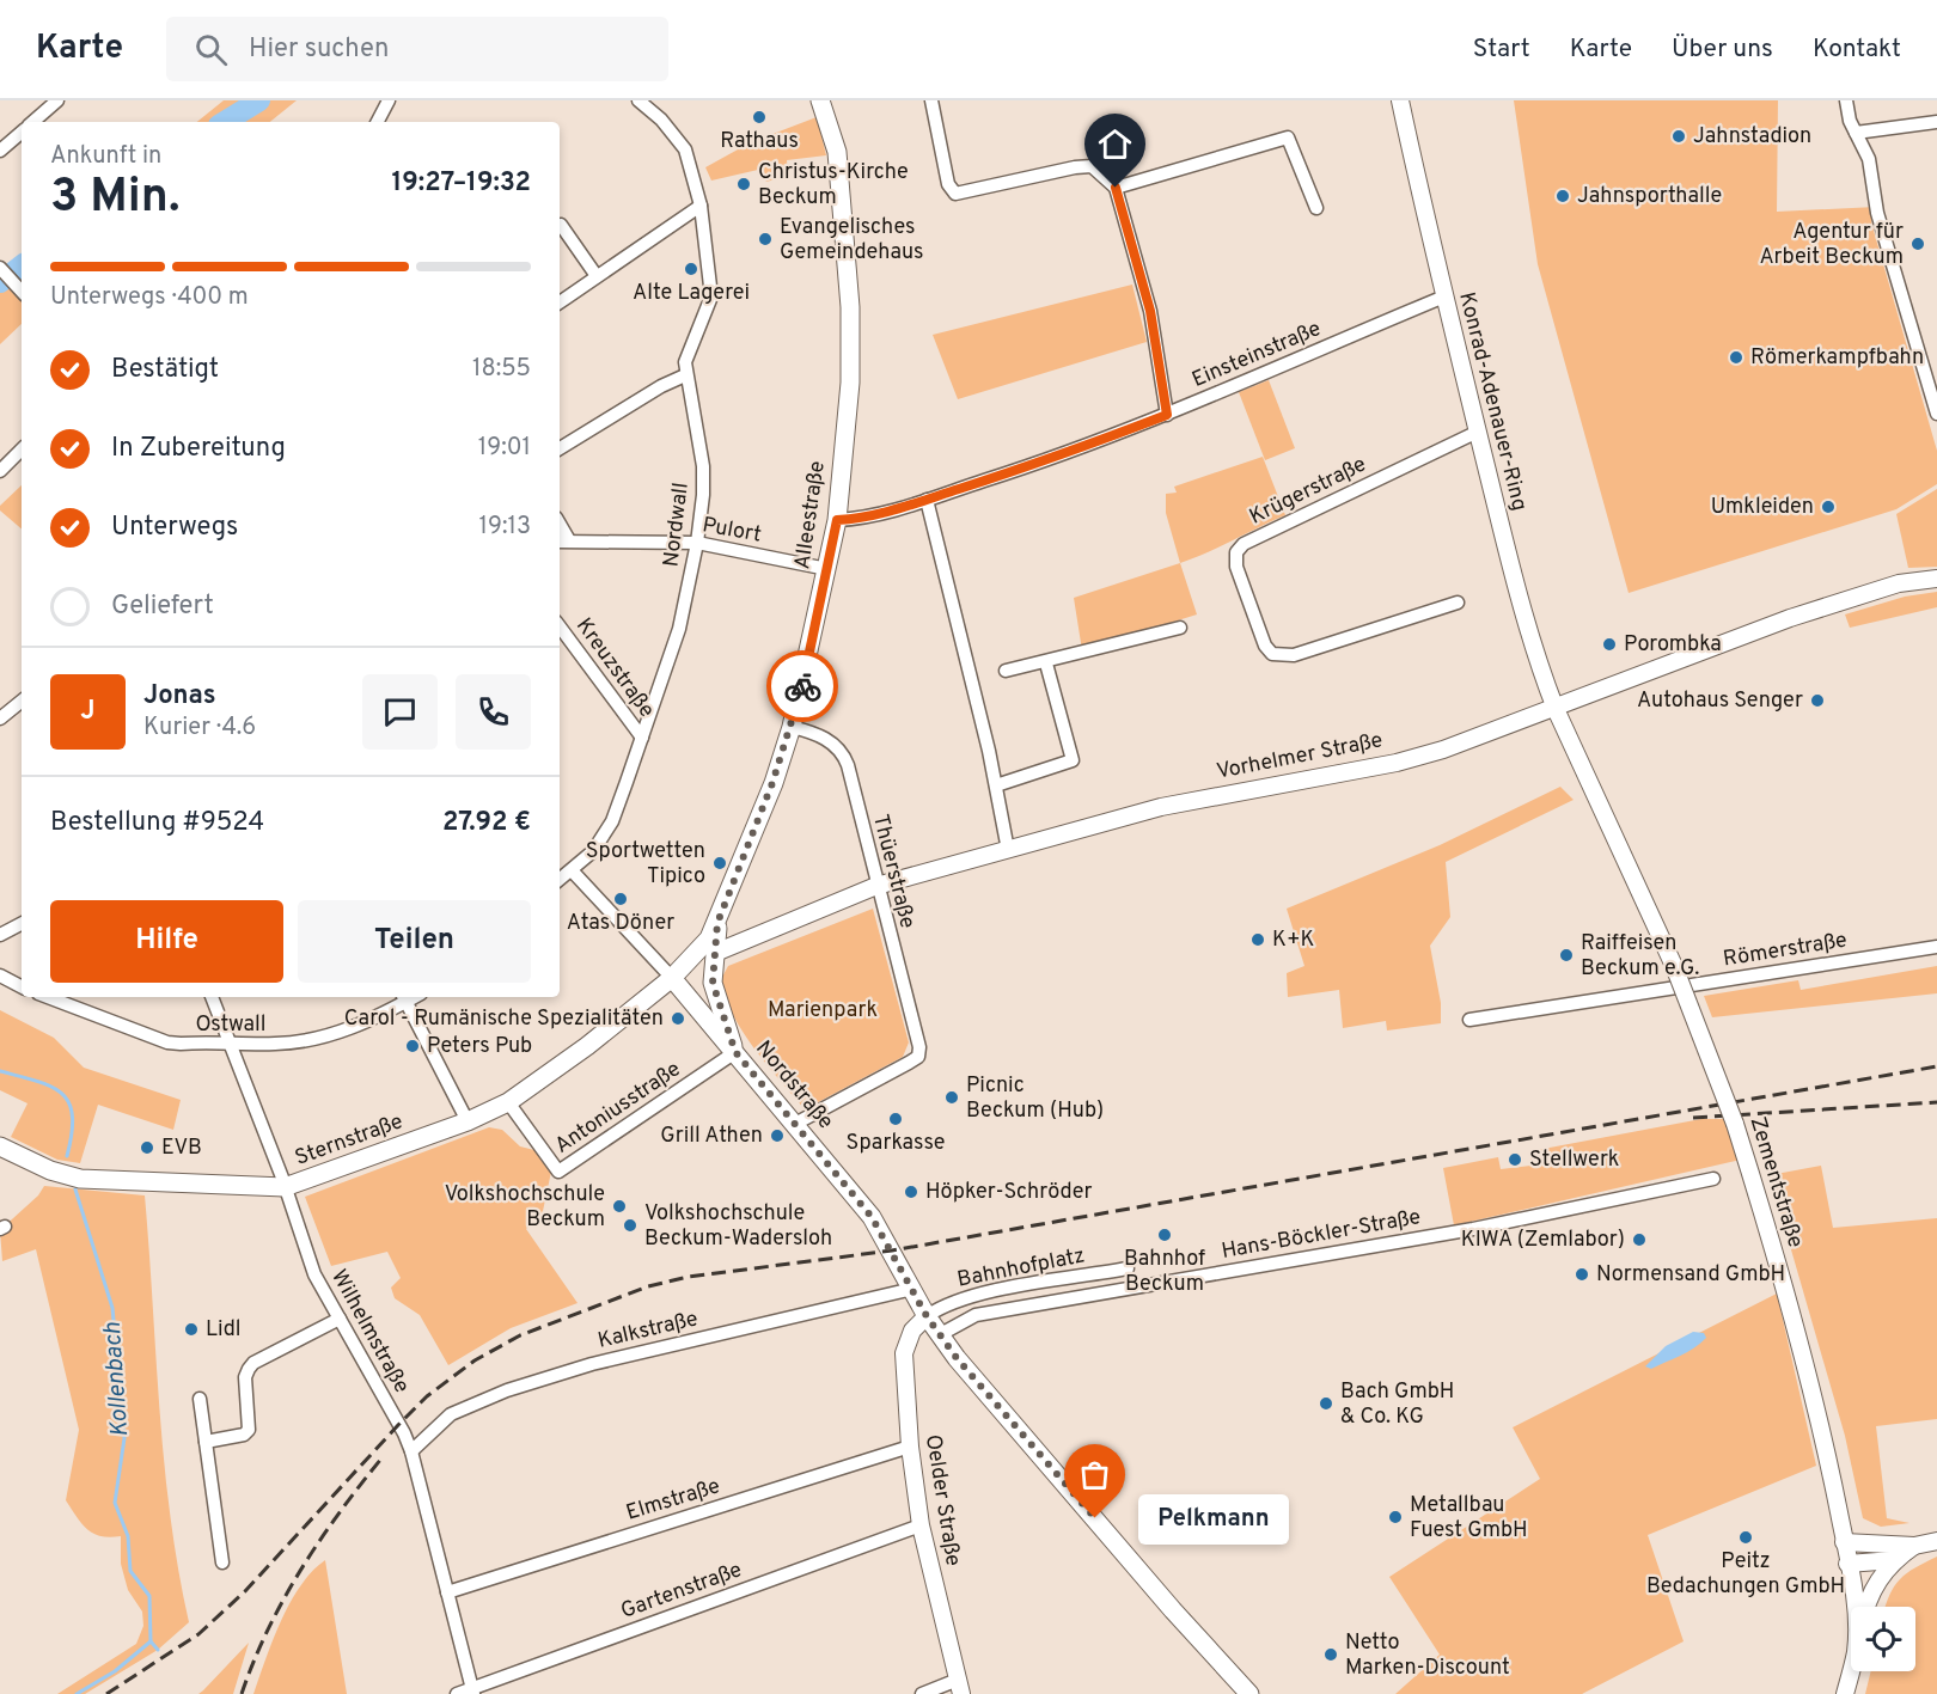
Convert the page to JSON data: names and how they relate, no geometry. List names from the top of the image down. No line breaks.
{"streets":{"main road":["Alleestraße","Vorhelmer Straße","Nordstraße","Sternstraße"],"street":["Einsteinstraße","Konrad-Adenauer-Ring","Krügerstraße","Nordwall","Pulort","Kreuzstraße","Thüerstraße","Römerstraße","Ostwall","Antoniusstraße","Zementstraße","Hans-Böckler-Straße","Bahnhofplatz","Kalkstraße","Wilhelmstraße","Elmstraße","Oelder Straße","Gartenstraße"]},"crossings":[["Einsteinstraße","Konrad-Adenauer-Ring"],["Einsteinstraße","Alleestraße"],["Konrad-Adenauer-Ring","Krügerstraße"],["Konrad-Adenauer-Ring","Vorhelmer Straße"],["Konrad-Adenauer-Ring","Zementstraße"],["Alleestraße","Pulort"],["Alleestraße","Vorhelmer Straße"],["Alleestraße","Thüerstraße"],["Alleestraße","Nordstraße"],["Alleestraße","Antoniusstraße"],["Alleestraße","Sternstraße"],["Nordwall","Pulort"],["Nordwall","Kreuzstraße"],["Nordwall","Nordstraße"],["Vorhelmer Straße","Thüerstraße"],["Vorhelmer Straße","Nordstraße"],["Vorhelmer Straße","Sternstraße"],["Vorhelmer Straße","Zementstraße"],["Thüerstraße","Nordstraße"],["Ostwall","Wilhelmstraße"],["Nordstraße","Antoniusstraße"],["Nordstraße","Sternstraße"],["Nordstraße","Hans-Böckler-Straße"],["Nordstraße","Bahnhofplatz"],["Nordstraße","Kalkstraße"],["Nordstraße","Oelder Straße"],["Antoniusstraße","Sternstraße"],["Sternstraße","Wilhelmstraße"],["Bahnhofplatz","Oelder Straße"],["Kalkstraße","Wilhelmstraße"],["Wilhelmstraße","Elmstraße"],["Wilhelmstraße","Gartenstraße"],["Elmstraße","Oelder Straße"],["Oelder Straße","Gartenstraße"]],"water":["Kollenbach"],"parks":["Marienpark"],"places":["Rathaus","Jahnstadion","Christus-Kirche Beckum","Jahnsporthalle","Evangelisches Gemeindehaus","Agentur für Arbeit Beckum","Alte Lagerei","Römerkampfbahn","Umkleiden","Porombka","Autohaus Senger","Sportwetten Tipico","Atas Döner","K+K","Raiffeisen Beckum e.G.","Carol - Rumänische Spezialitäten","Peters Pub","Picnic Beckum (Hub)","Sparkasse","Grill Athen","EVB","Stellwerk","Höpker-Schröder","Volkshochschule Beckum","Volkshochschule Beckum-Wadersloh","Bahnhof Beckum","KIWA (Zemlabor)","Normensand GmbH","Lidl","Bach GmbH & Co. KG","Metallbau Fuest GmbH","Pelkmann","Peitz Bedachungen GmbH","Netto Marken-Discount"],"page":{"header":"Karte","search":"Hier suchen","nav":["Start","Karte","Über uns","Kontakt"],"heading":["3 Min.","Ankunft in","19:27–19:32"],"panel":["Jonas","Kurier · 4.6","Bestellung #9524","27.92 €"],"bar":"Unterwegs · 400 m","list":[["Bestätigt","18:55"],["In Zubereitung","19:01"],["Unterwegs","19:13"],"Geliefert"],"round":"J","buttons":["Hilfe","Teilen"],"bubble":"Pelkmann"}}
